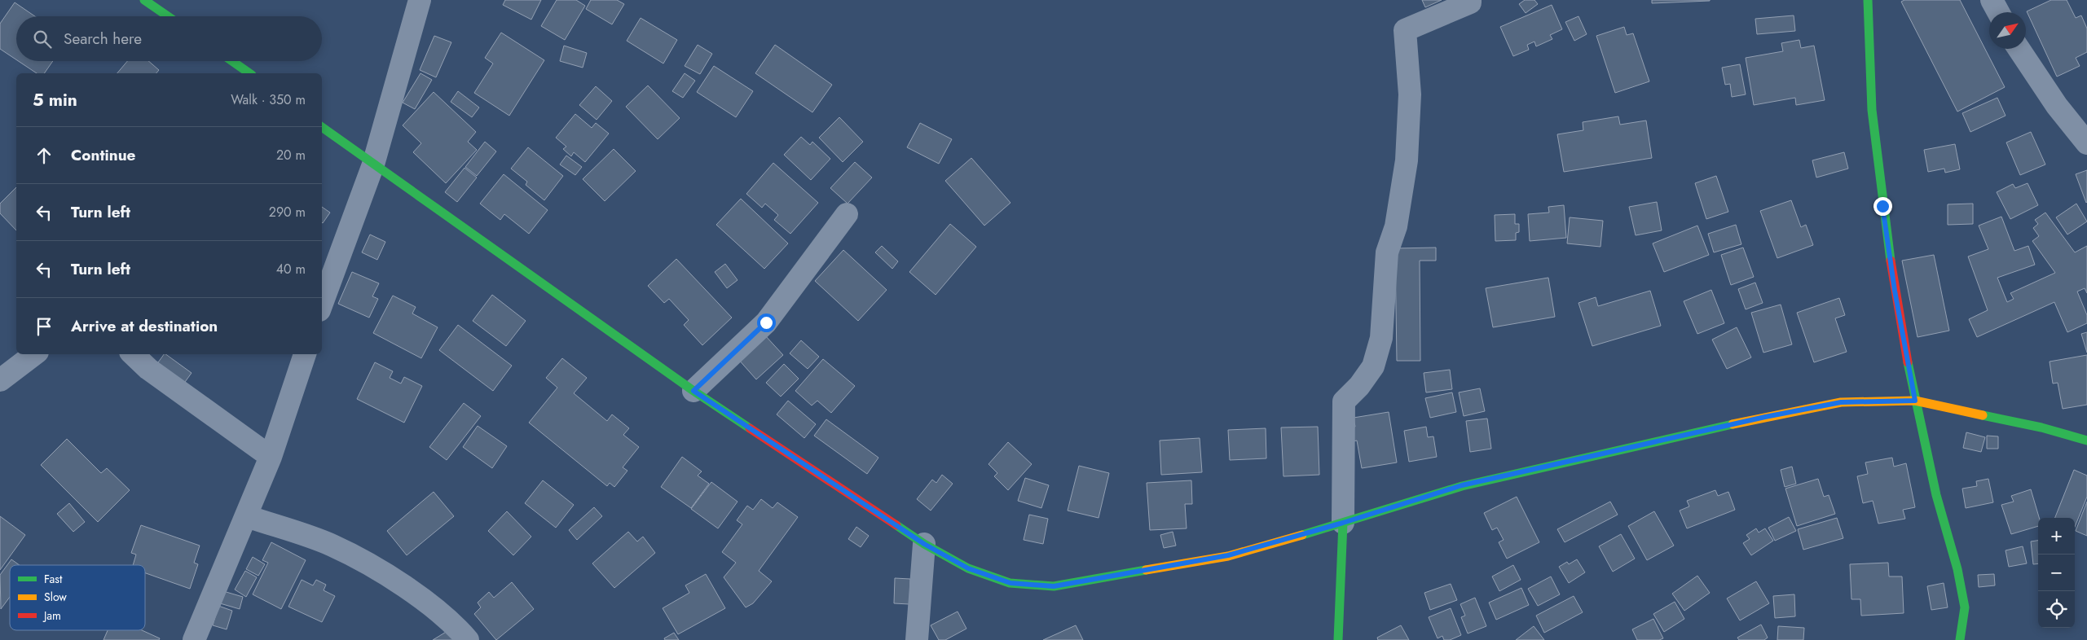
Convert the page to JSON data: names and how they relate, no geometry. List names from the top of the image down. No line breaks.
{"legend":["Fast","Slow","Jam"],"north":"top right","page":{"search":"Search here","heading":["5 min","Walk · 350 m"],"list":[["Continue","20 m"],["Turn left","290 m"],["Turn left","40 m"],"Arrive at destination"],"map_buttons":["+","−"]}}
